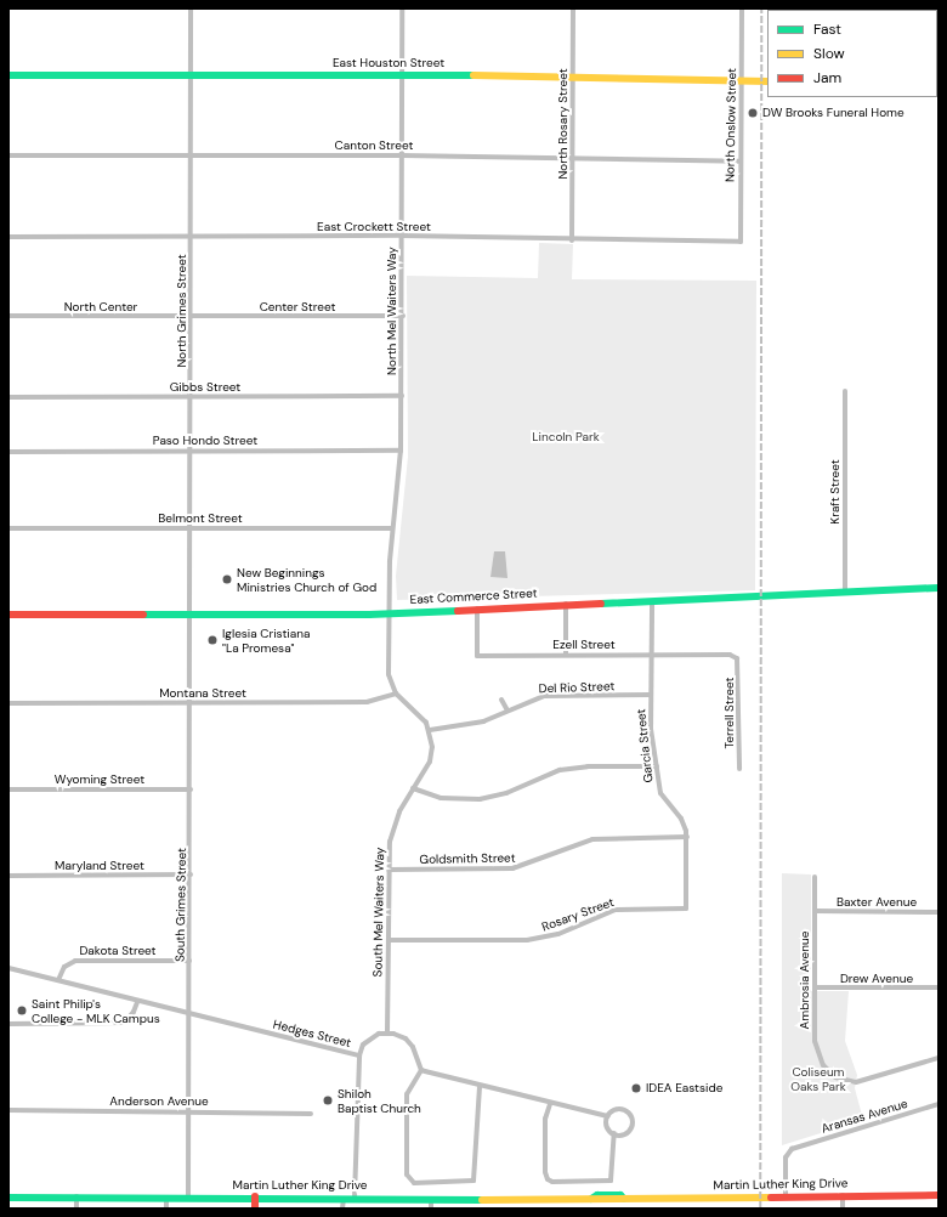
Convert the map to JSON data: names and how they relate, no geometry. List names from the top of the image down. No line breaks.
{"streets":{"main road":["East Houston Street","East Commerce Street","Martin Luther King Drive"],"street":["North Rosary Street","North Onslow Street","Canton Street","East Crockett Street","North Center","Center Street","North Grimes Street","North Mel Waiters Way","Gibbs Street","Paso Hondo Street","Kraft Street","Belmont Street","Ezell Street","Del Rio Street","Montana Street","Terrell Street","Garcia Street","Wyoming Street","Goldsmith Street","Maryland Street","Baxter Avenue","South Grimes Street","South Mel Waiters Way","Rosary Street","Dakota Street","Drew Avenue","Ambrosia Avenue","Hedges Street","Anderson Avenue","Aransas Avenue"]},"crossings":[["East Houston Street","North Rosary Street"],["East Houston Street","North Onslow Street"],["East Houston Street","North Grimes Street"],["East Houston Street","North Mel Waiters Way"],["North Rosary Street","Canton Street"],["North Rosary Street","East Crockett Street"],["North Onslow Street","Canton Street"],["North Onslow Street","East Crockett Street"],["Canton Street","North Grimes Street"],["Canton Street","North Mel Waiters Way"],["East Crockett Street","North Grimes Street"],["East Crockett Street","North Mel Waiters Way"],["North Center","Center Street"],["North Center","North Grimes Street"],["Center Street","North Grimes Street"],["Center Street","North Mel Waiters Way"],["North Grimes Street","Gibbs Street"],["North Grimes Street","Paso Hondo Street"],["North Grimes Street","Belmont Street"],["North Grimes Street","East Commerce Street"],["North Grimes Street","South Grimes Street"],["North Mel Waiters Way","Gibbs Street"],["North Mel Waiters Way","Paso Hondo Street"],["North Mel Waiters Way","Belmont Street"],["North Mel Waiters Way","East Commerce Street"],["Kraft Street","East Commerce Street"],["East Commerce Street","Ezell Street"],["East Commerce Street","Garcia Street"],["East Commerce Street","South Grimes Street"],["Ezell Street","Terrell Street"],["Ezell Street","Garcia Street"],["Del Rio Street","Garcia Street"],["Del Rio Street","South Mel Waiters Way"],["Montana Street","South Grimes Street"],["Garcia Street","Goldsmith Street"],["Garcia Street","Rosary Street"],["Wyoming Street","South Grimes Street"],["Goldsmith Street","South Mel Waiters Way"],["Maryland Street","South Grimes Street"],["Baxter Avenue","Ambrosia Avenue"],["South Grimes Street","Dakota Street"],["South Grimes Street","Hedges Street"],["South Grimes Street","Anderson Avenue"],["South Grimes Street","Martin Luther King Drive"],["South Mel Waiters Way","Rosary Street"],["South Mel Waiters Way","Hedges Street"],["Dakota Street","Hedges Street"],["Drew Avenue","Ambrosia Avenue"],["Aransas Avenue","Martin Luther King Drive"]],"parks":["Lincoln Park","Coliseum Oaks Park"],"places":["DW Brooks Funeral Home","New Beginnings Ministries Church of God","Iglesia Cristiana \"La Promesa\"","Saint Philip's College - MLK Campus","IDEA Eastside","Shiloh Baptist Church"],"legend":["Fast","Slow","Jam"]}
